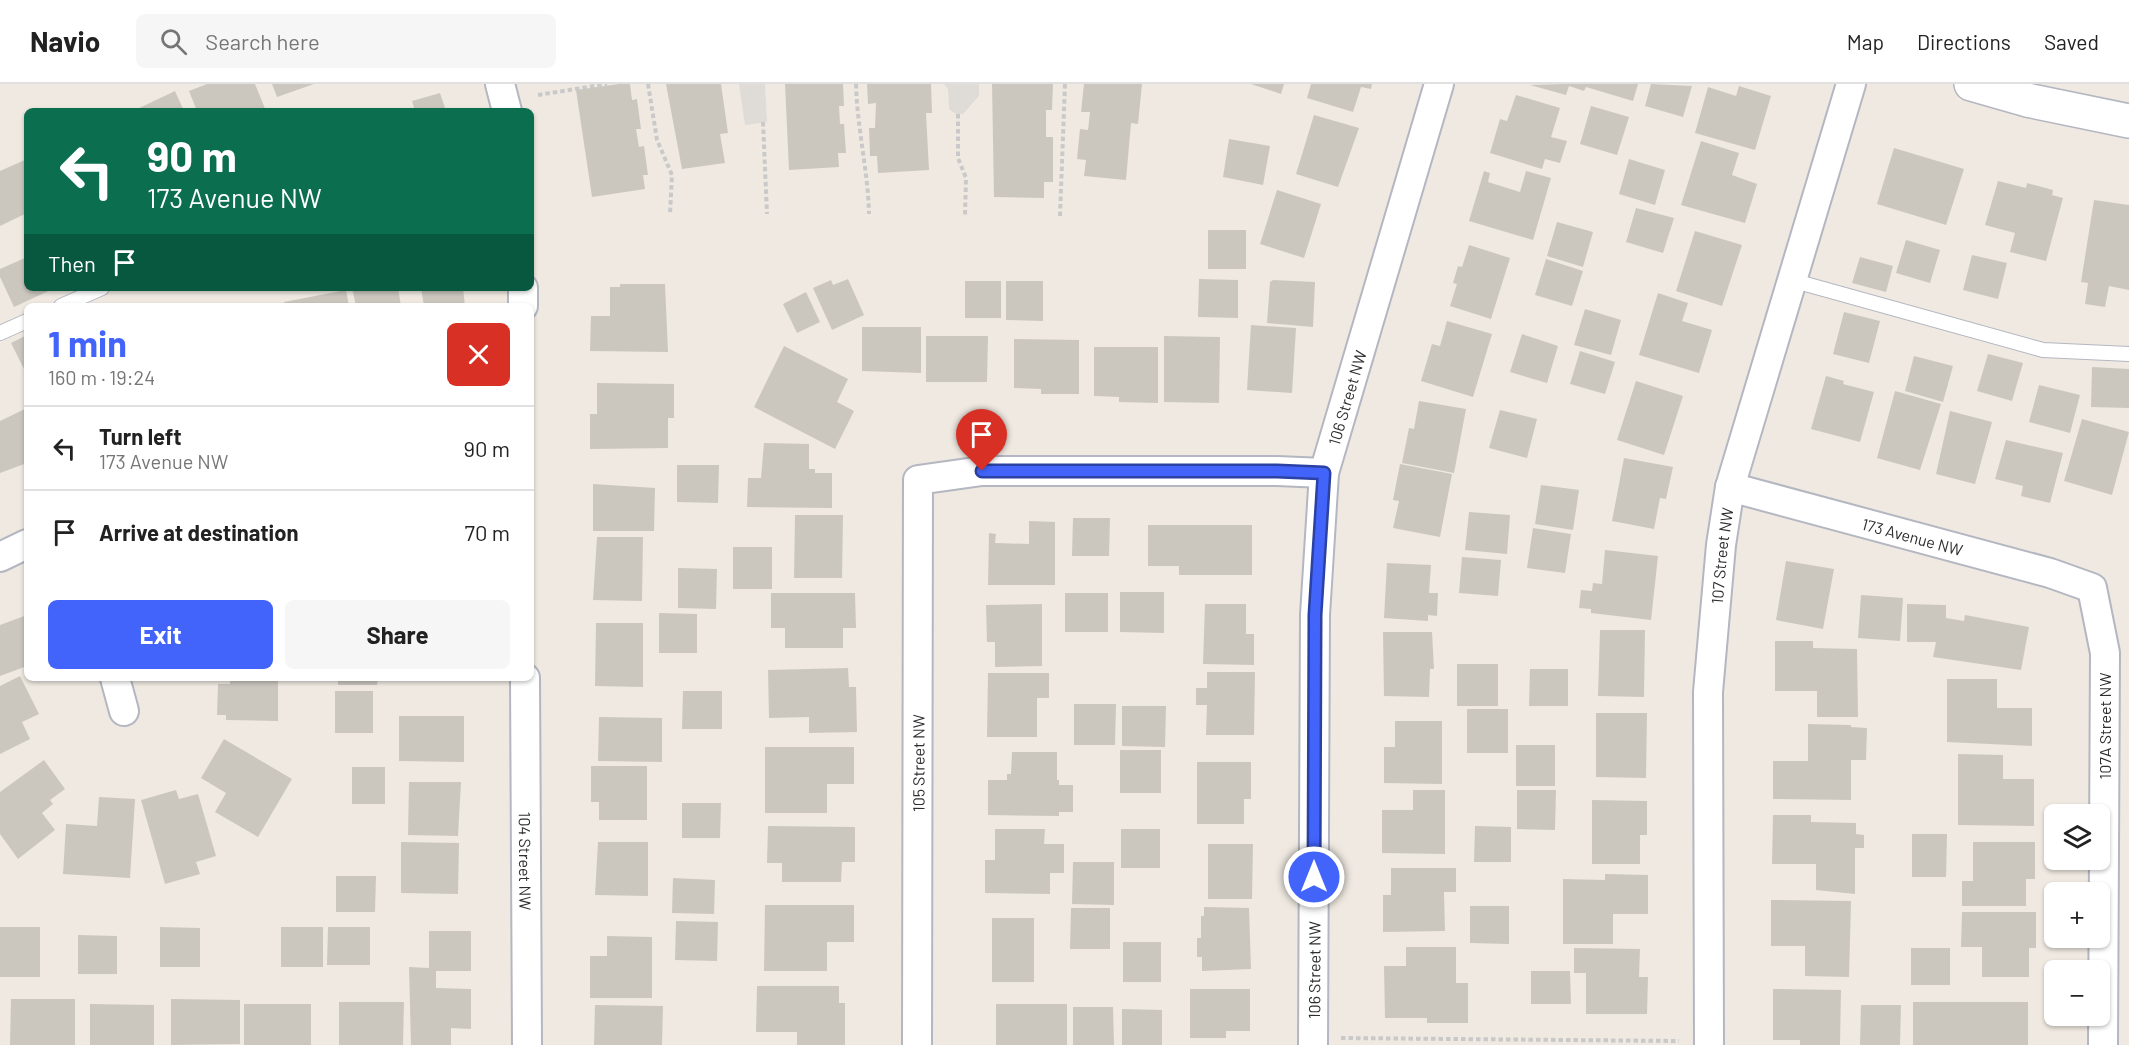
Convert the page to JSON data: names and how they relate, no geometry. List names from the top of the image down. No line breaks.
{"streets":{"street":["106 Street NW","173 Avenue NW","107 Street NW","107A Street NW","105 Street NW","104 Street NW"]},"crossings":[["106 Street NW","105 Street NW"],["173 Avenue NW","107 Street NW"],["173 Avenue NW","107A Street NW"]],"page":{"header":"Navio","search":"Search here","nav":["Map","Directions","Saved"],"turn":["90 m","173 Avenue NW"],"then":"Then","heading":["1 min","160 m · 19:24"],"list":[{"name":"Turn left","note":"173 Avenue NW","value":"90 m"},{"name":"Arrive at destination","value":"70 m"}],"buttons":["Exit","Share"],"map_buttons":["+","−"]}}
